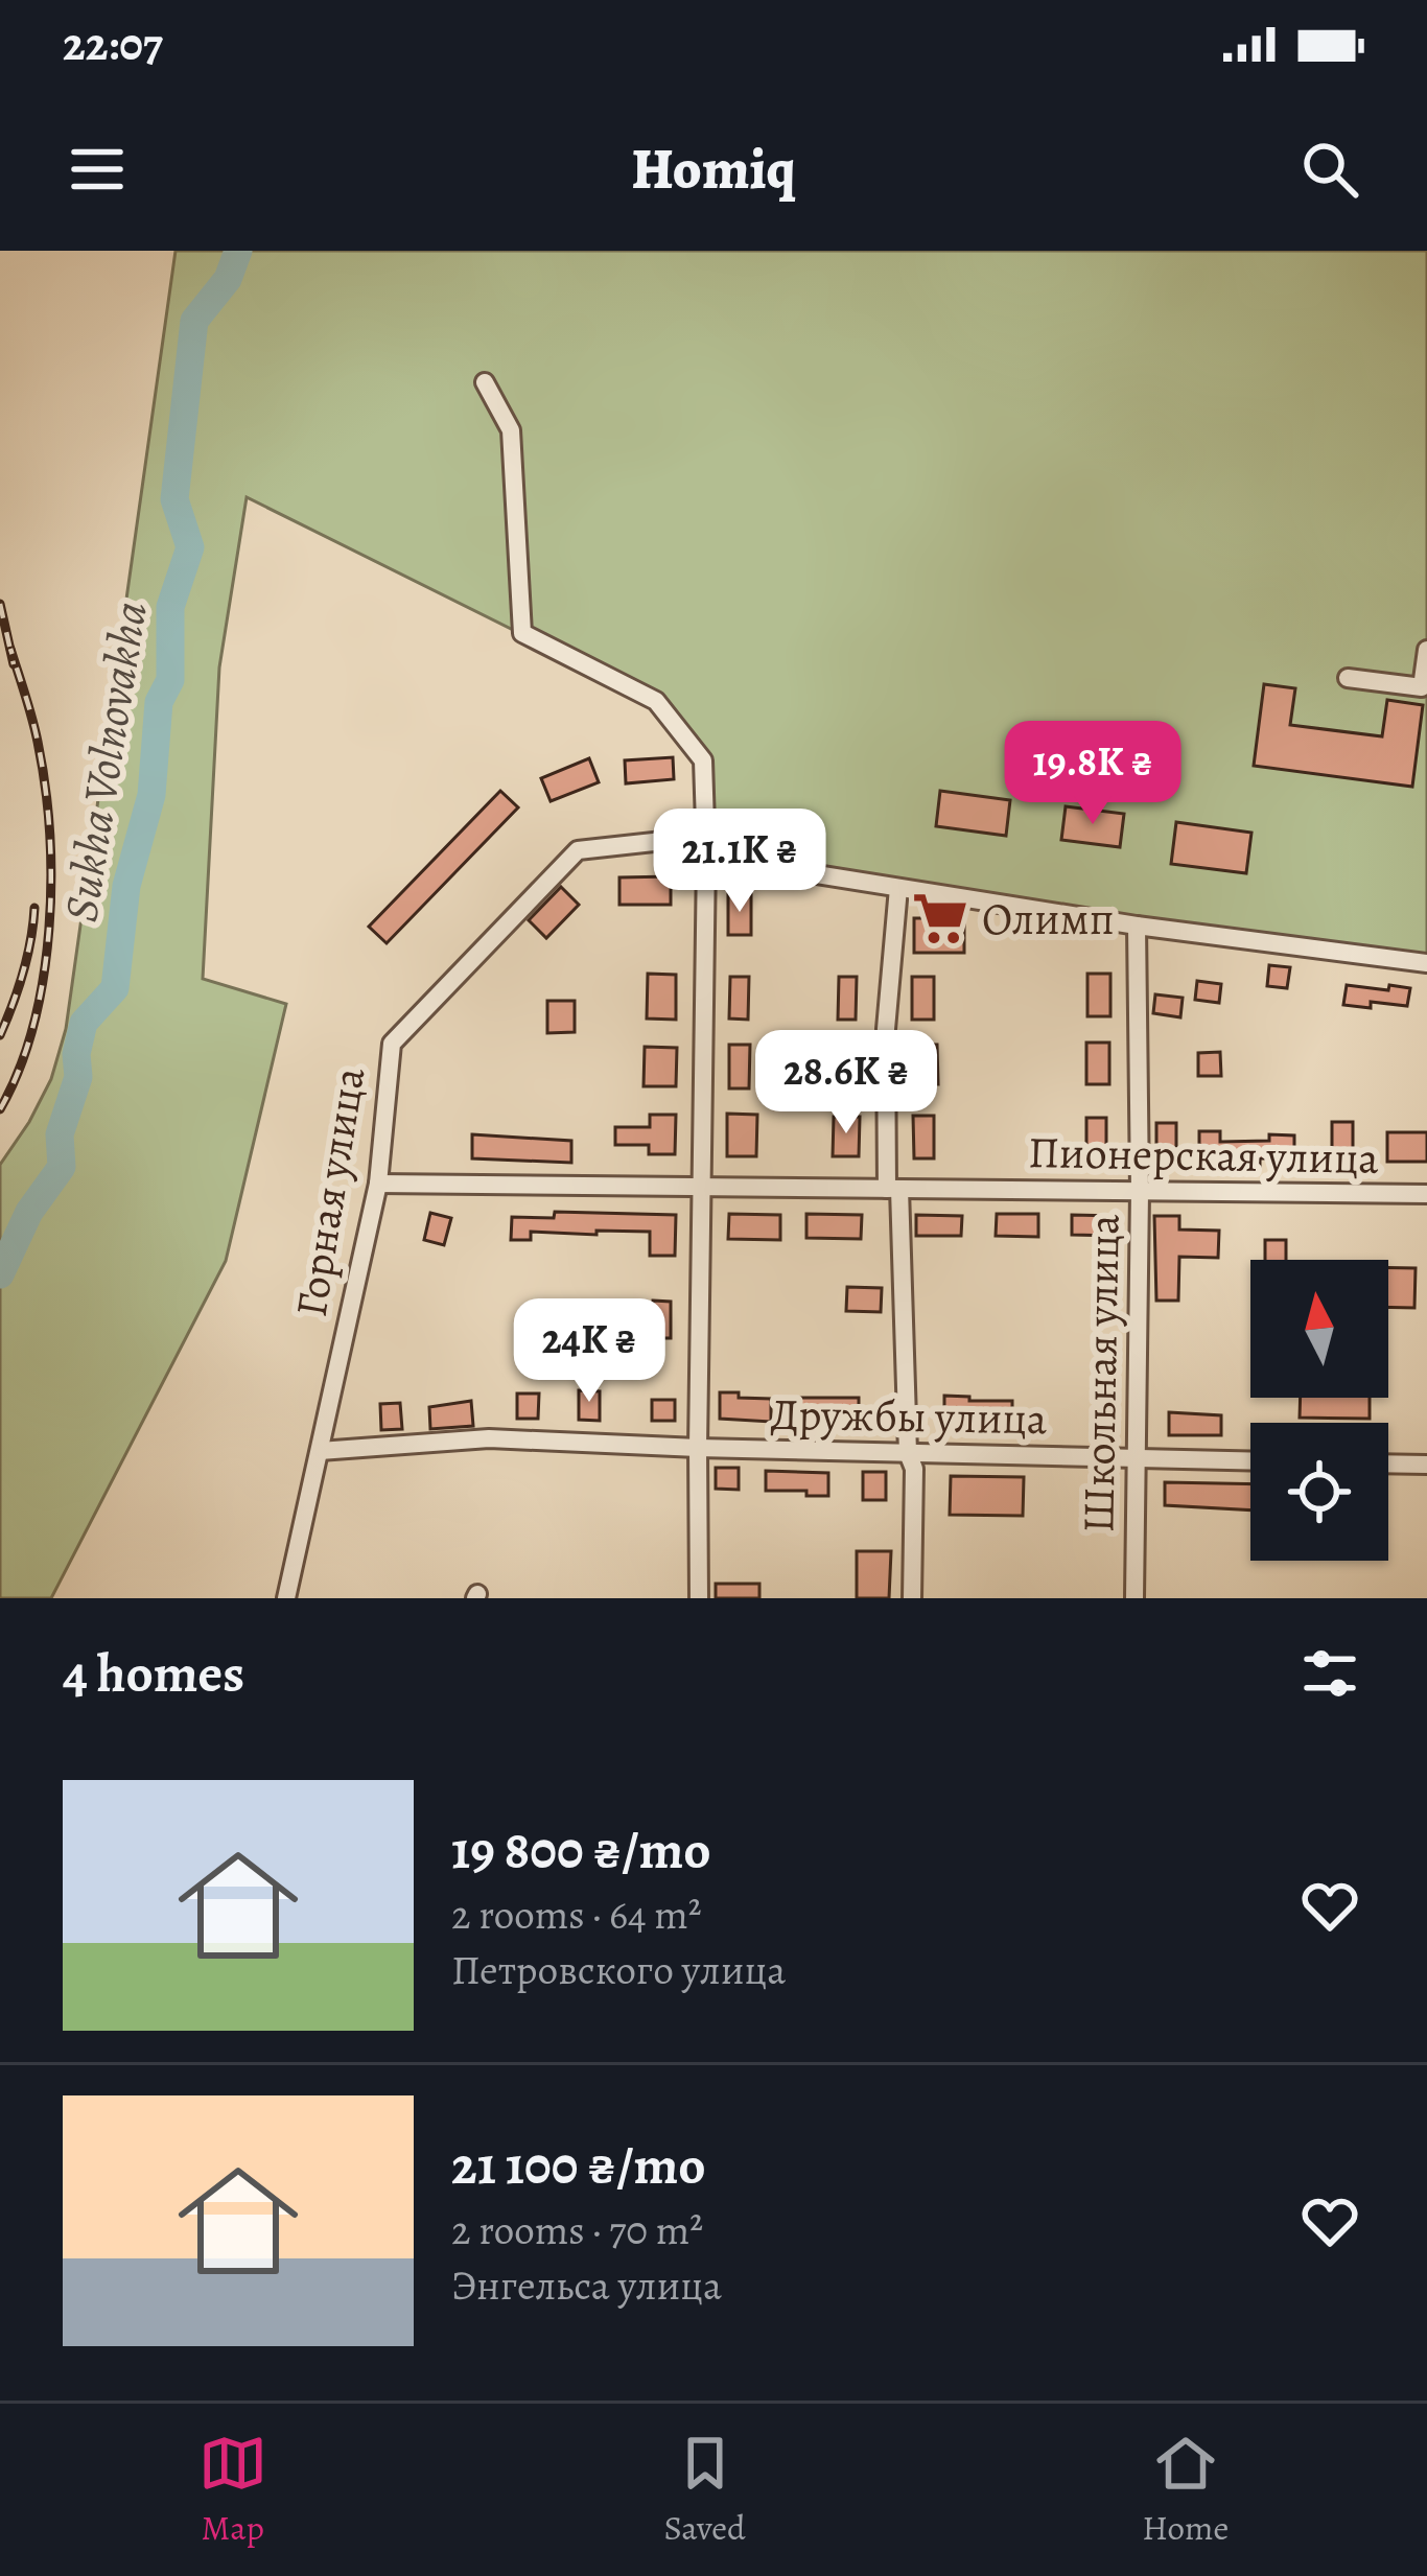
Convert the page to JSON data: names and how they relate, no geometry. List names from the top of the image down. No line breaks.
{"streets":{"street":["Пионерская улица","Горная улица","Школьная улица","Дружбы улица"]},"crossings":[["Пионерская улица","Горная улица"],["Пионерская улица","Школьная улица"],["Горная улица","Школьная улица"],["Горная улица","Дружбы улица"],["Школьная улица","Дружбы улица"]],"water":["Sukha Volnovakha"],"places":{"supermarket":["Олимп"]},"north":"top","page":{"status":"22:07","header":"Homiq","price":["19.8K ₴","21.1K ₴","28.6K ₴","24K ₴"],"heading":"4 homes","list":[{"name":"19 800 ₴/mo","note":"2 rooms · 64 m² · Петровского улица"},{"name":"21 100 ₴/mo","note":"2 rooms · 70 m² · Энгельса улица"}],"tabs":["Map","Saved","Home"]}}
